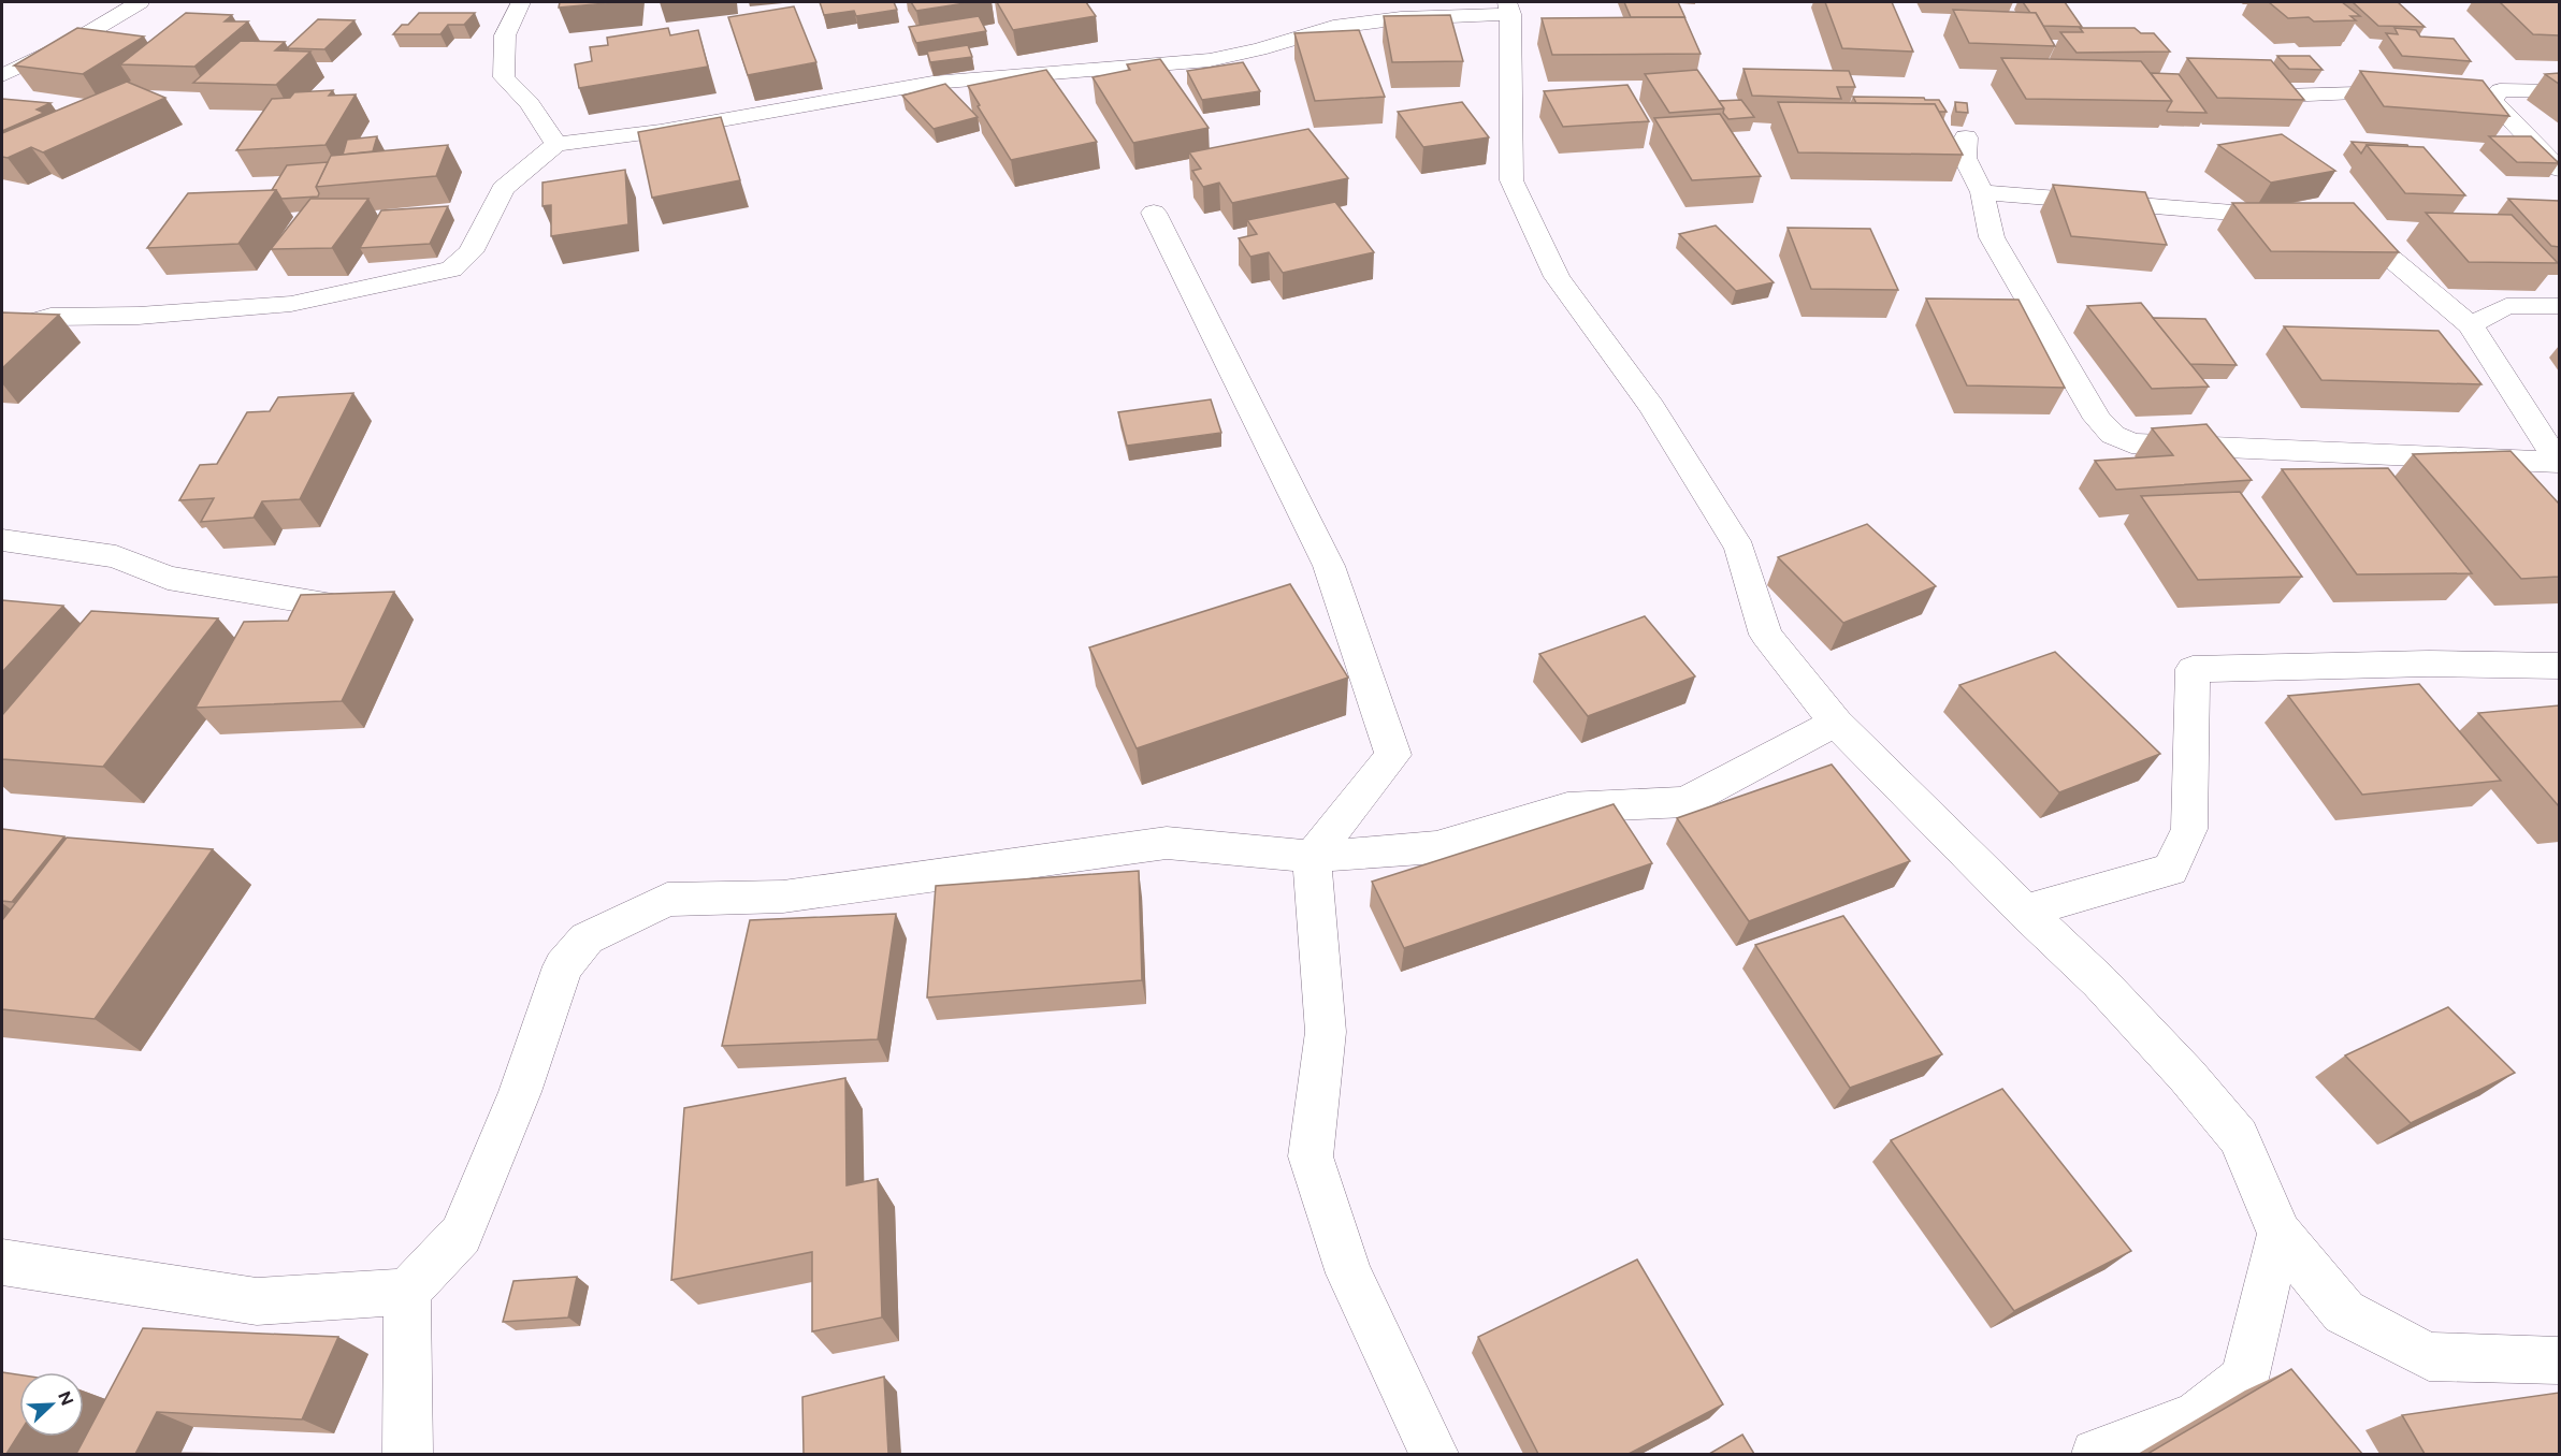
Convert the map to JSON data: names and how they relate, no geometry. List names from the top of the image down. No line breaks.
{"north":"top right"}
